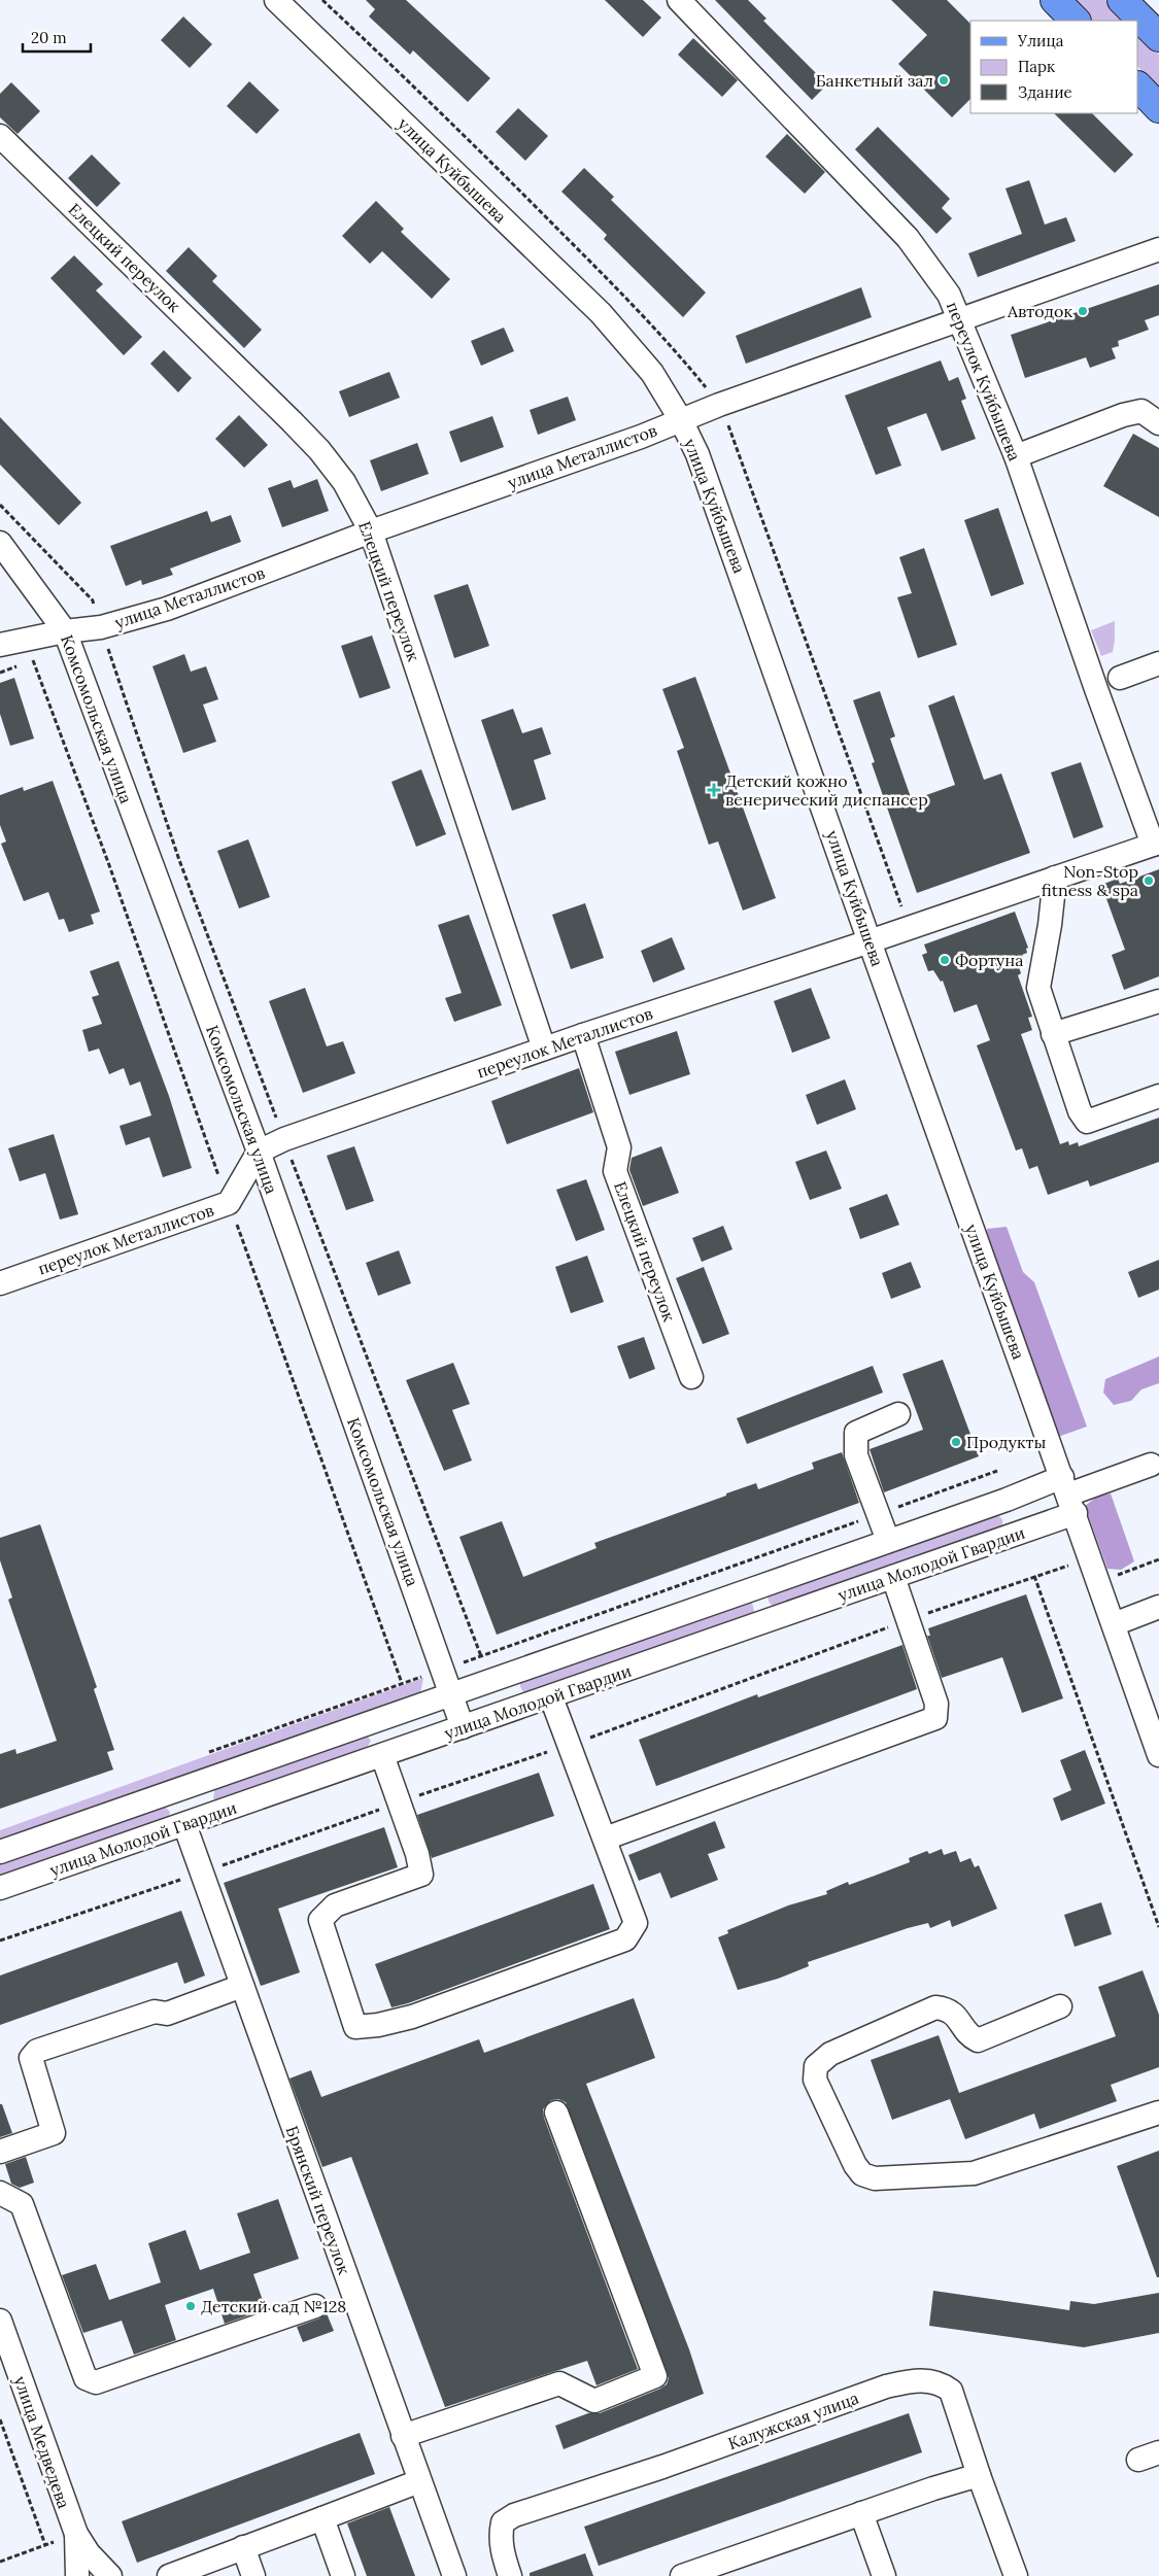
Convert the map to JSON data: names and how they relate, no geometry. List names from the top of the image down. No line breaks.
{"streets":{"street":["улица Куйбышева","Елецкий переулок","переулок Куйбышева","улица Металлистов","Комсомольская улица","переулок Металлистов","улица Молодой Гвардии","Брянский переулок","Калужская улица","улица Медведева"]},"crossings":[["улица Куйбышева","улица Металлистов"],["улица Куйбышева","переулок Металлистов"],["улица Куйбышева","улица Молодой Гвардии"],["Елецкий переулок","улица Металлистов"],["Елецкий переулок","переулок Металлистов"],["переулок Куйбышева","улица Металлистов"],["переулок Куйбышева","переулок Металлистов"],["улица Металлистов","Комсомольская улица"],["Комсомольская улица","переулок Металлистов"],["Комсомольская улица","улица Молодой Гвардии"],["улица Молодой Гвардии","Брянский переулок"]],"places":{"other":["Банкетный зал","Автодок","Non-Stop fitness & spa","Фортуна","Продукты","Детский сад №128"],"health":["Детский кожно венерический диспансер"]},"legend":["Улица","Парк","Здание"],"scale_bar":"20 m"}
